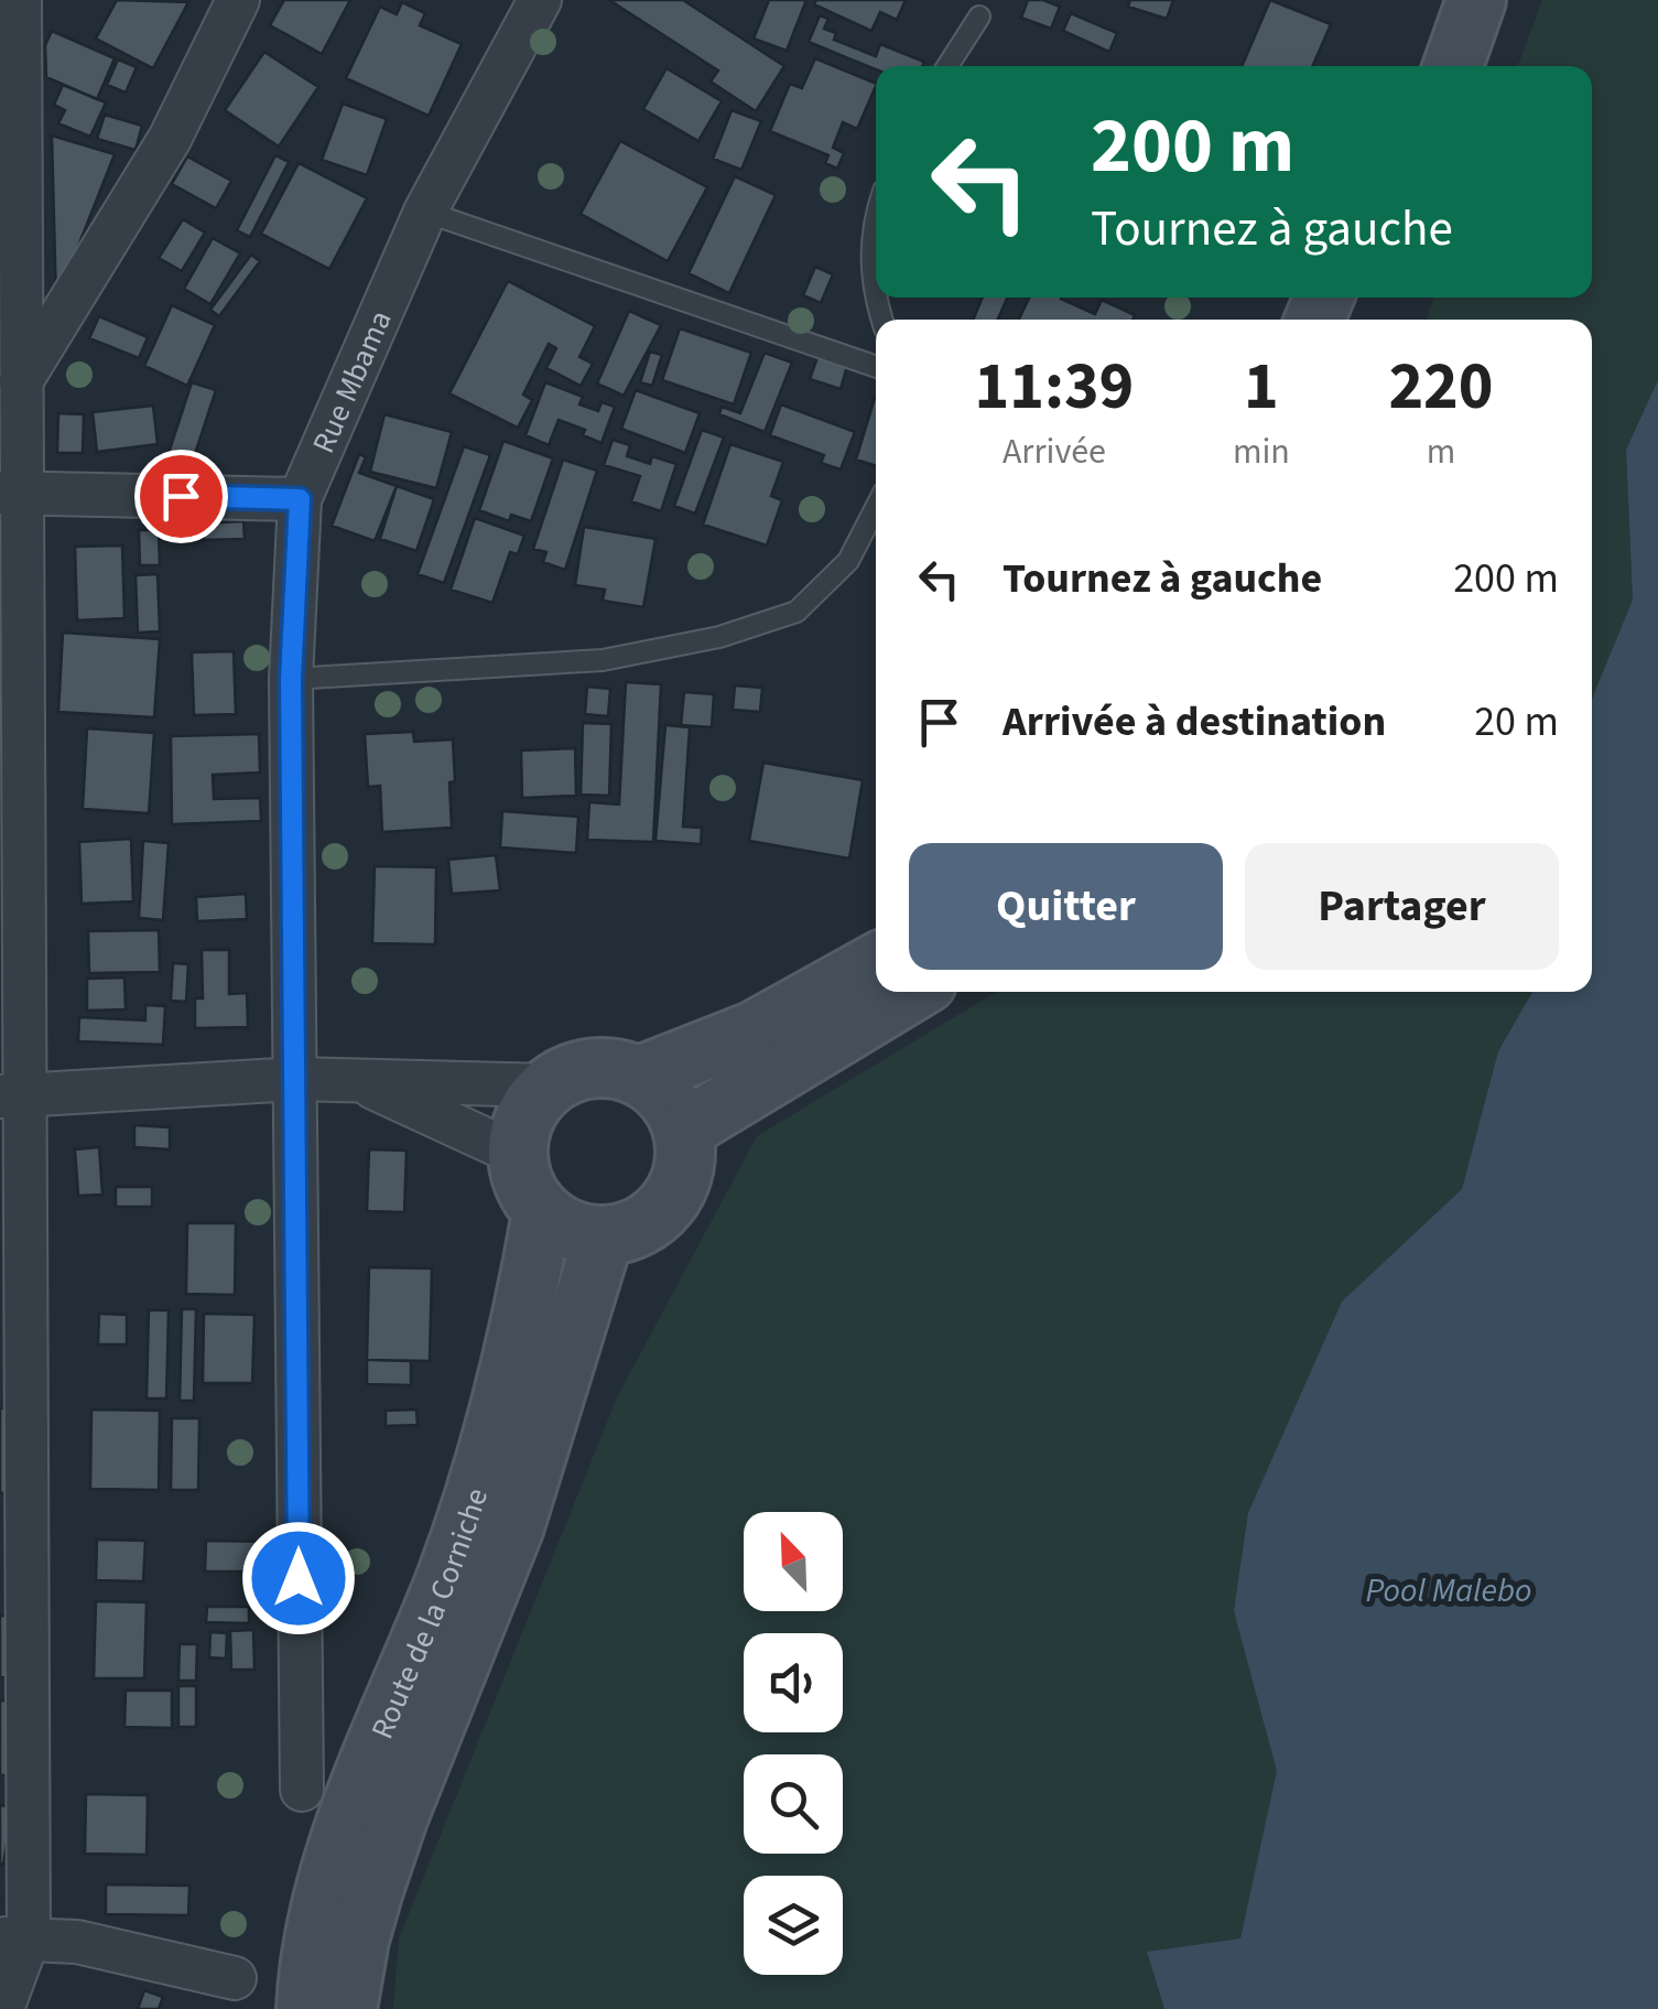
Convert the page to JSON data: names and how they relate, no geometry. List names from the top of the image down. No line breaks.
{"streets":{"main road":["Route de la Corniche"],"street":["Rue Mbama"]},"water":["Pool Malebo"],"north":"top left","page":{"turn":["200 m","Tournez à gauche"],"eta":["11:39","Arrivée","1","min","220","m"],"list":[{"name":"Tournez à gauche","value":"200 m"},{"name":"Arrivée à destination","value":"20 m"}],"buttons":["Quitter","Partager"]}}
